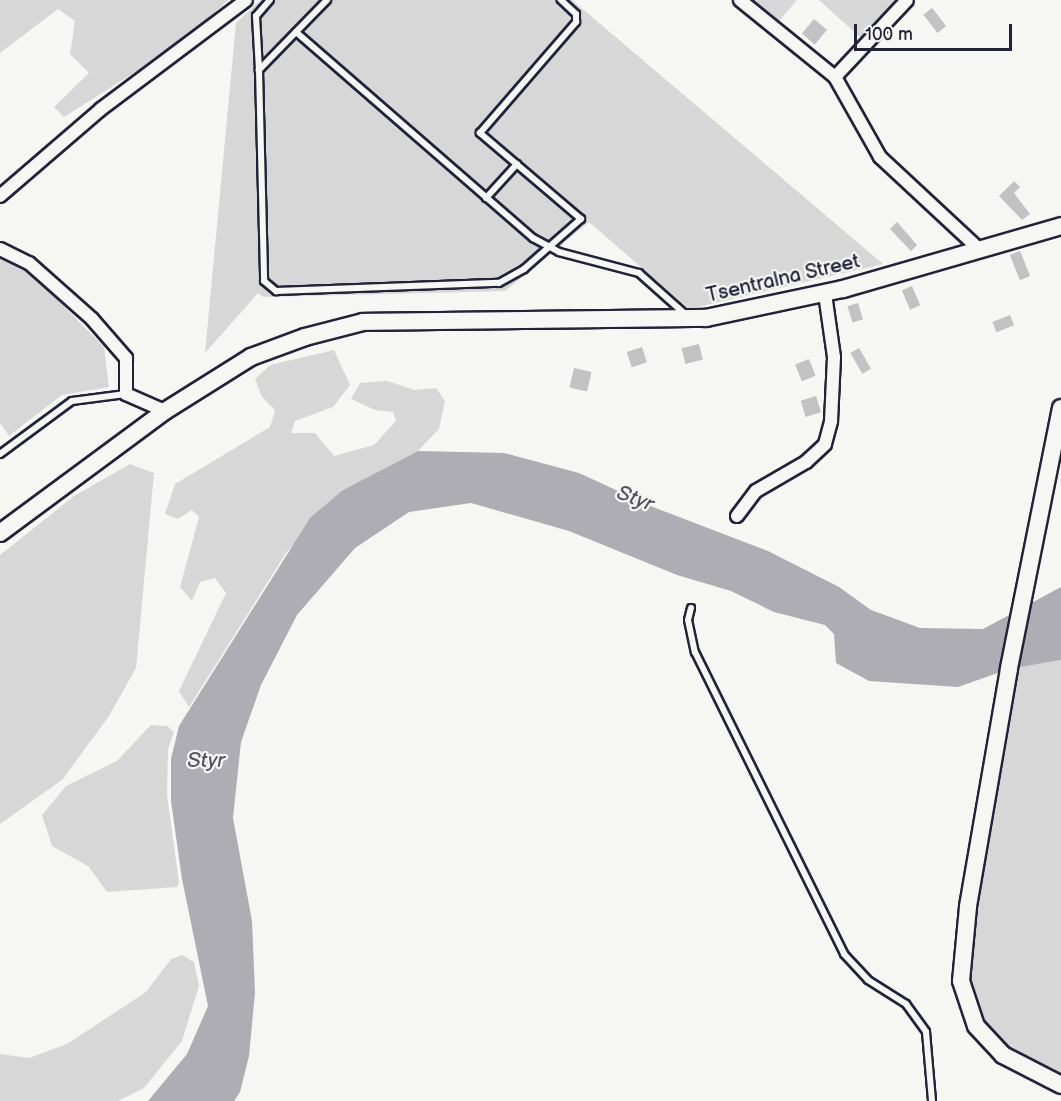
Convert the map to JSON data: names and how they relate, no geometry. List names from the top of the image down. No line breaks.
{"streets":{"street":["Tsentralna Street"]},"water":["Styr"],"scale_bar":"100 m"}
